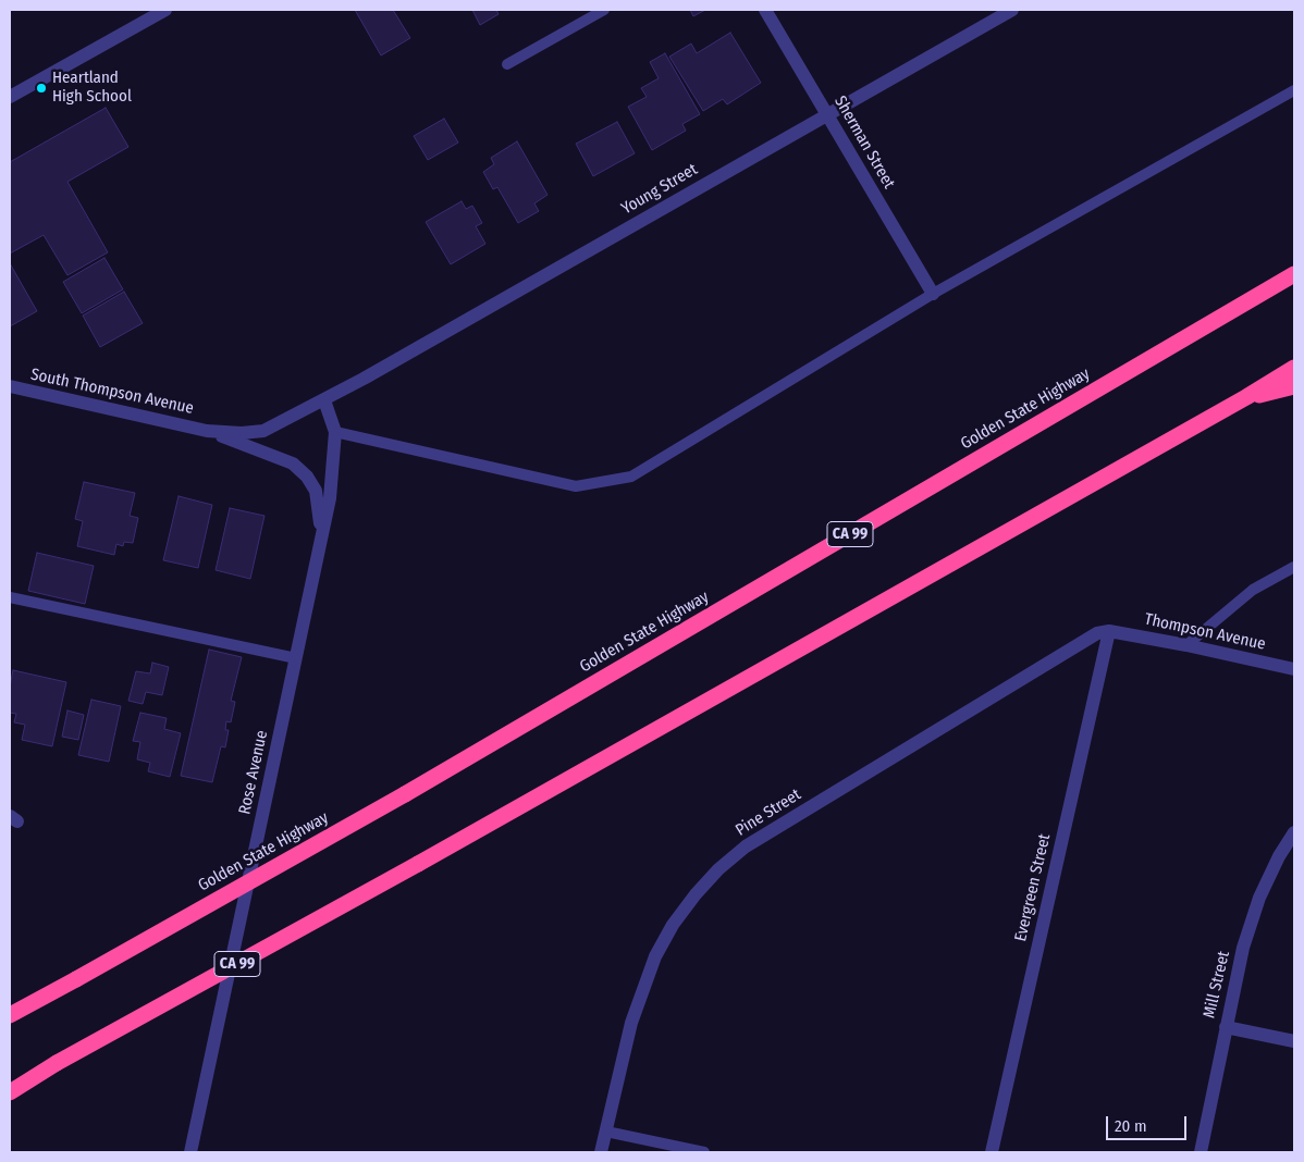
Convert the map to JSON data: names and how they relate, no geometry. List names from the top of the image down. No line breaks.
{"streets":{"highway":["Golden State Highway","CA 99"],"street":["Sherman Street","Young Street","South Thompson Avenue","Thompson Avenue","Rose Avenue","Pine Street","Evergreen Street","Mill Street"]},"crossings":[["Sherman Street","Young Street"],["Young Street","South Thompson Avenue"],["Young Street","Rose Avenue"],["South Thompson Avenue","Rose Avenue"],["Thompson Avenue","Pine Street"],["Thompson Avenue","Evergreen Street"],["Pine Street","Evergreen Street"]],"places":["Heartland High School"],"scale_bar":"20 m"}
